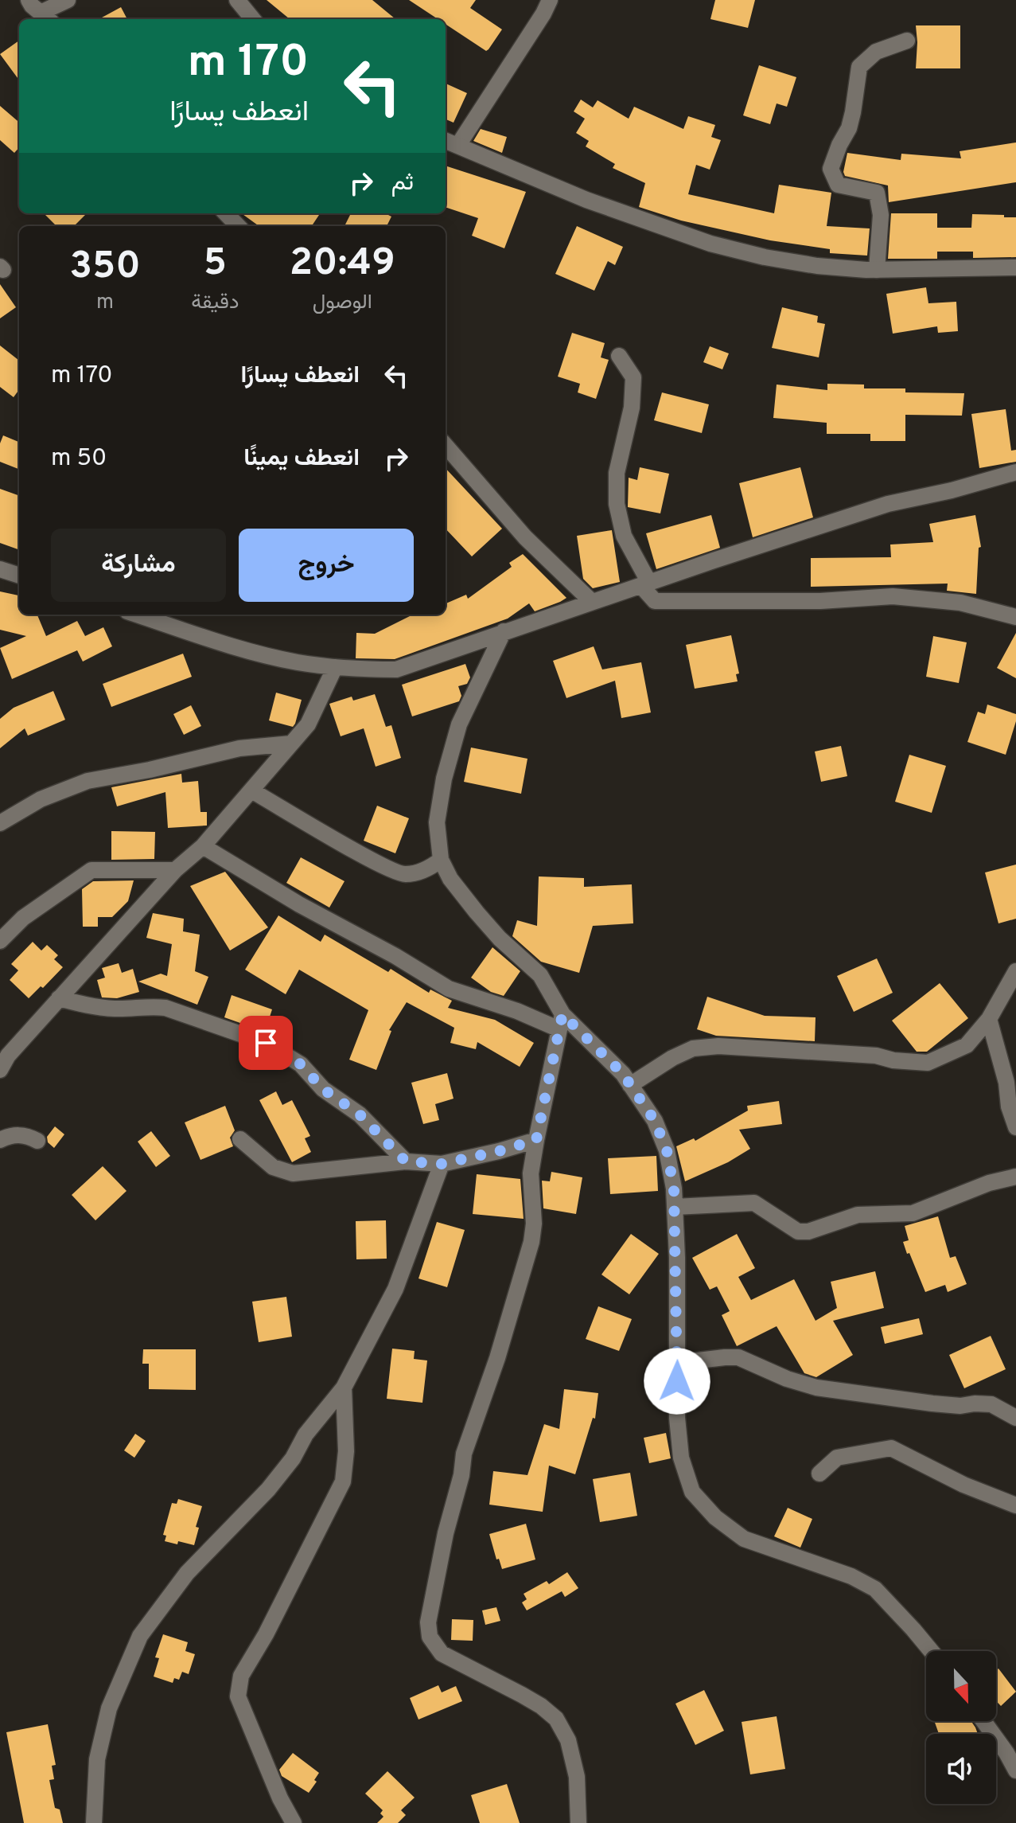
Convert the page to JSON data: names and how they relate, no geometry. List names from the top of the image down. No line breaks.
{"north":"bottom","page":{"turn":["170 m","انعطف يسارًا"],"then":"ثم","eta":["20:49","الوصول","5","دقيقة","350","m"],"list":[{"name":"انعطف يسارًا","value":"170 m"},{"name":"انعطف يمينًا","value":"50 m"}],"buttons":["خروج","مشاركة"]}}
